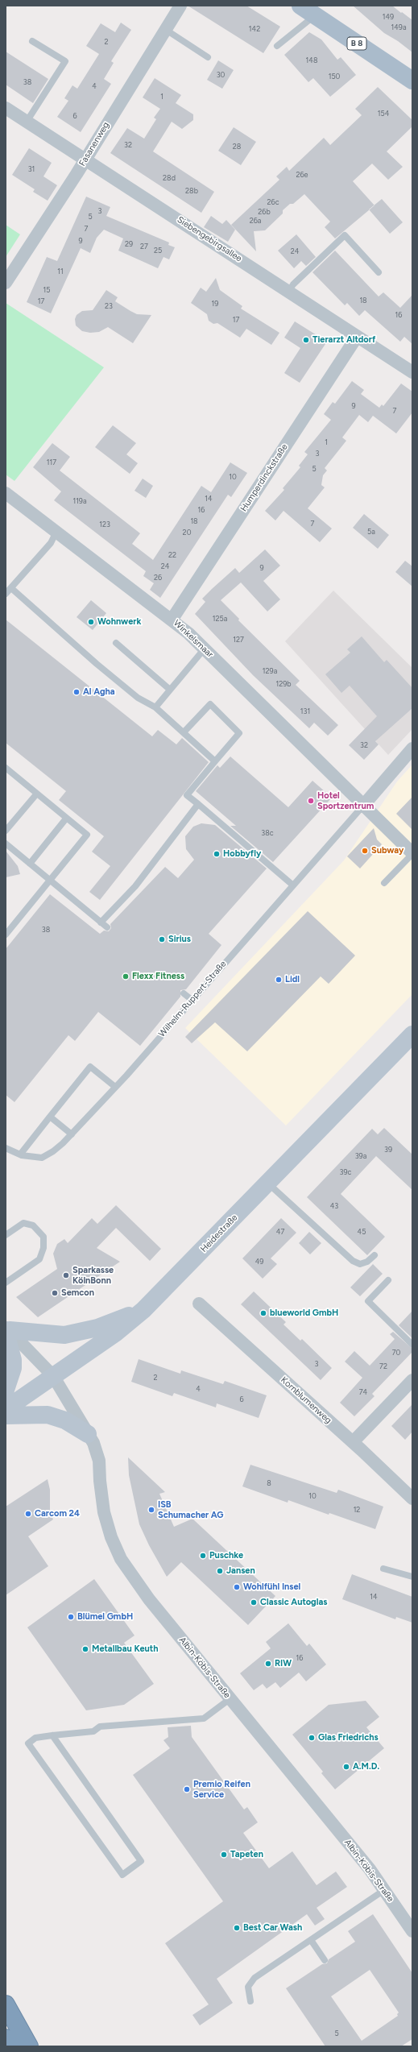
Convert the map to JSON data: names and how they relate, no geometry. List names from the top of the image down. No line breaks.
{"streets":{"main road":["B 8","Heidestraße"],"street":["Fasanenweg","Siebengebirgsallee","Humperdinckstraße","Winkelsmaar","Wilhelm-Ruppert-Straße","Kornblumenweg","Albin-Köbis-Straße"]},"crossings":[["Fasanenweg","Siebengebirgsallee"],["Siebengebirgsallee","Humperdinckstraße"],["Humperdinckstraße","Winkelsmaar"],["Winkelsmaar","Wilhelm-Ruppert-Straße"],["Heidestraße","Albin-Köbis-Straße"]],"places":["Tierarzt Altdorf","Wohnwerk","Al Agha","Hotel Sportzentrum","Subway","Hobbyfly","Sirius","Flexx Fitness","Lidl","Sparkasse KölnBonn","Semcon","blueworld GmbH","ISB Schumacher AG","Carcom 24","Puschke","Jansen","Wohlfühl Insel","Classic Autoglas","Blümel GmbH","Metallbau Keuth","RIW","Glas Friedrichs","A.M.D.","Premio Reifen Service","Tapeten","Best Car Wash"],"house_numbers":["149","149a","142","2","148","30","150","38","4","1","154","6","32","28","31","26e","28d","28b","26c","3","26b","5","26a","7","9","29","27","25","24","11","15","18","17","19","23","16","17","9","7","1","3","117","5","10","14","119a","16","18","7","123","5a","20","22","24","9","26","125a","127","129a","129b","131","32","38c","38","39","39a","39c","43","47","45","49","70","3","72","2","4","74","6","8","10","12","14","16","5"]}
